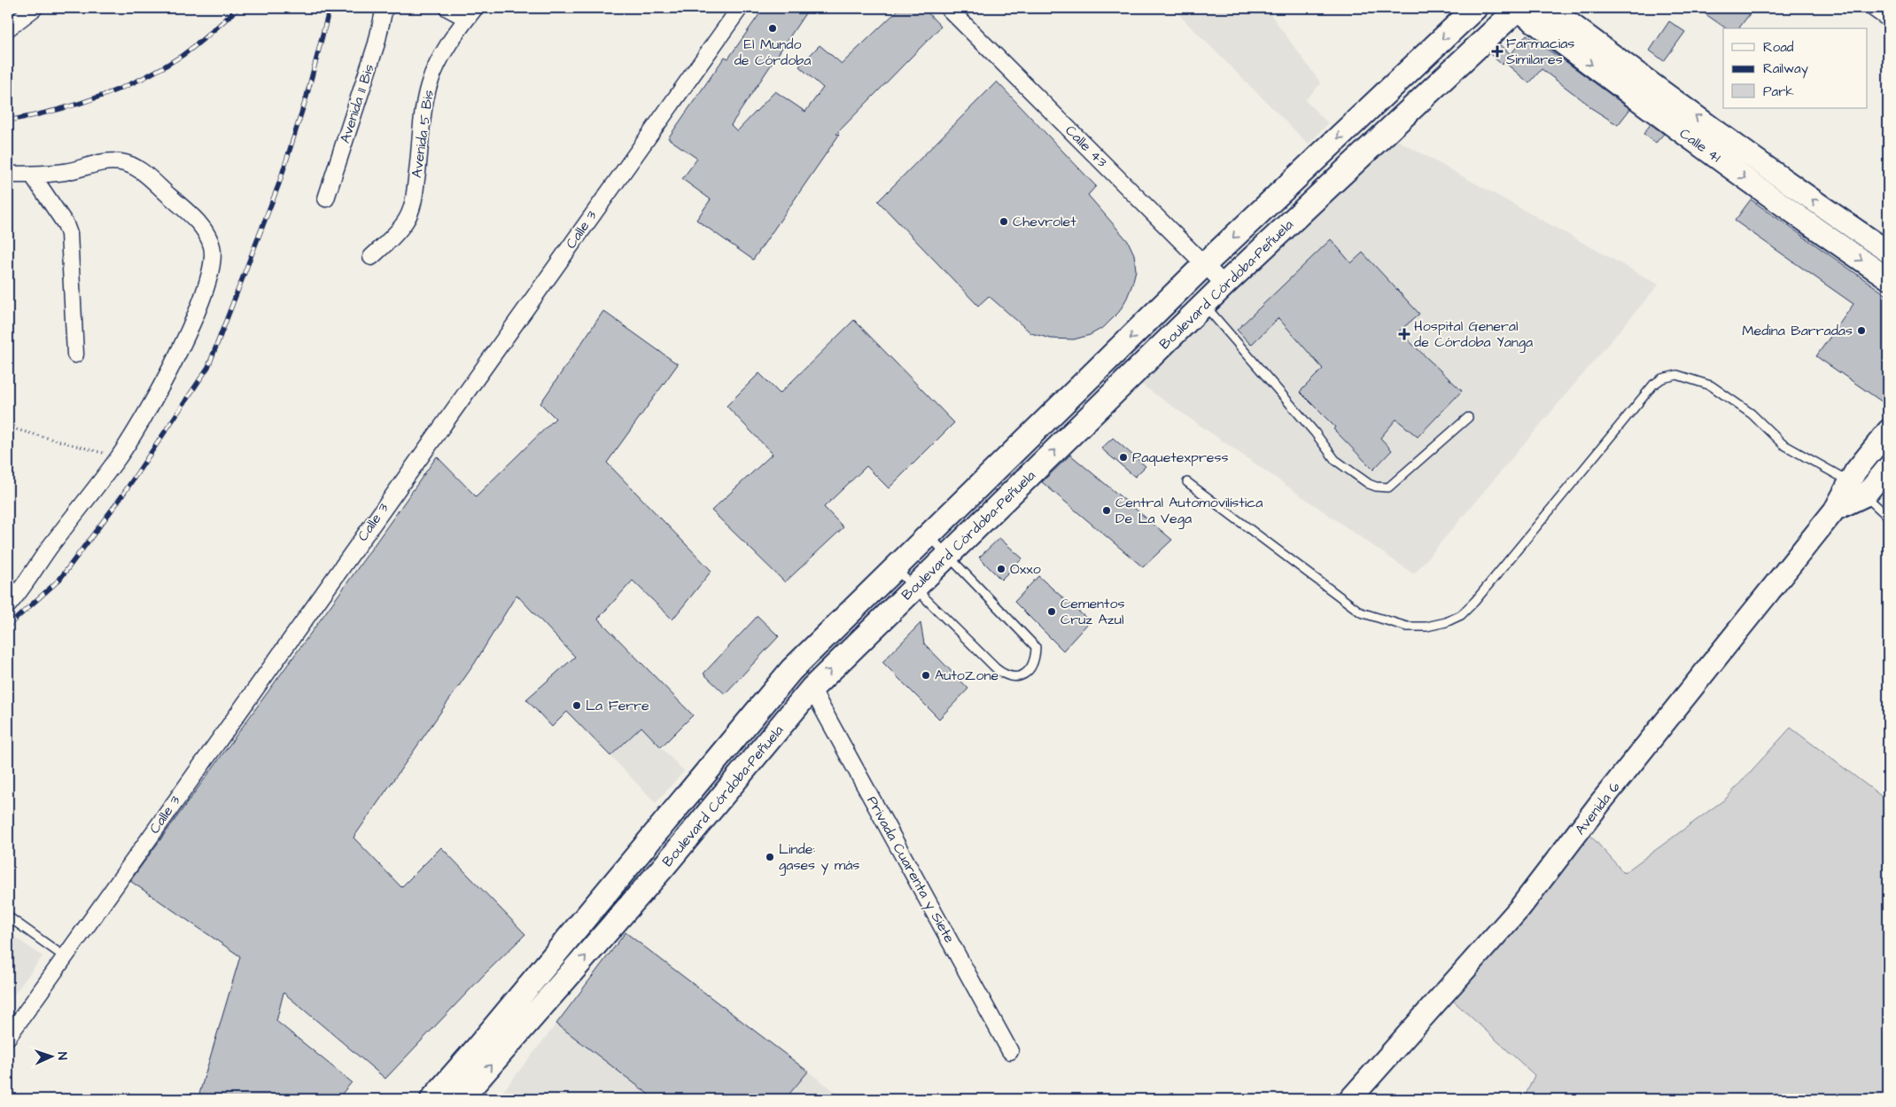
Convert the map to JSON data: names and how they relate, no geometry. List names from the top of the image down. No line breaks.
{"streets":{"main road":["Boulevard Córdoba-Peñuela"],"street":["Avenida 11 Bis","Avenida 5 Bis","Calle 41","Calle 43","Calle 3","Avenida 6","Privada Cuarenta y Siete"]},"crossings":[["Calle 41","Boulevard Córdoba-Peñuela"],["Calle 43","Boulevard Córdoba-Peñuela"],["Boulevard Córdoba-Peñuela","Privada Cuarenta y Siete"]],"places":{"other":["El Mundo de Córdoba","Chevrolet","Medina Barradas","Paquetexpress","Central Automovilística De La Vega","Oxxo","Cementos Cruz Azul","AutoZone","La Ferre","Linde: gases y más"],"health":["Farmacias Similares","Hospital General de Córdoba Yanga"]},"legend":["Road","Railway","Park"],"north":"right"}
